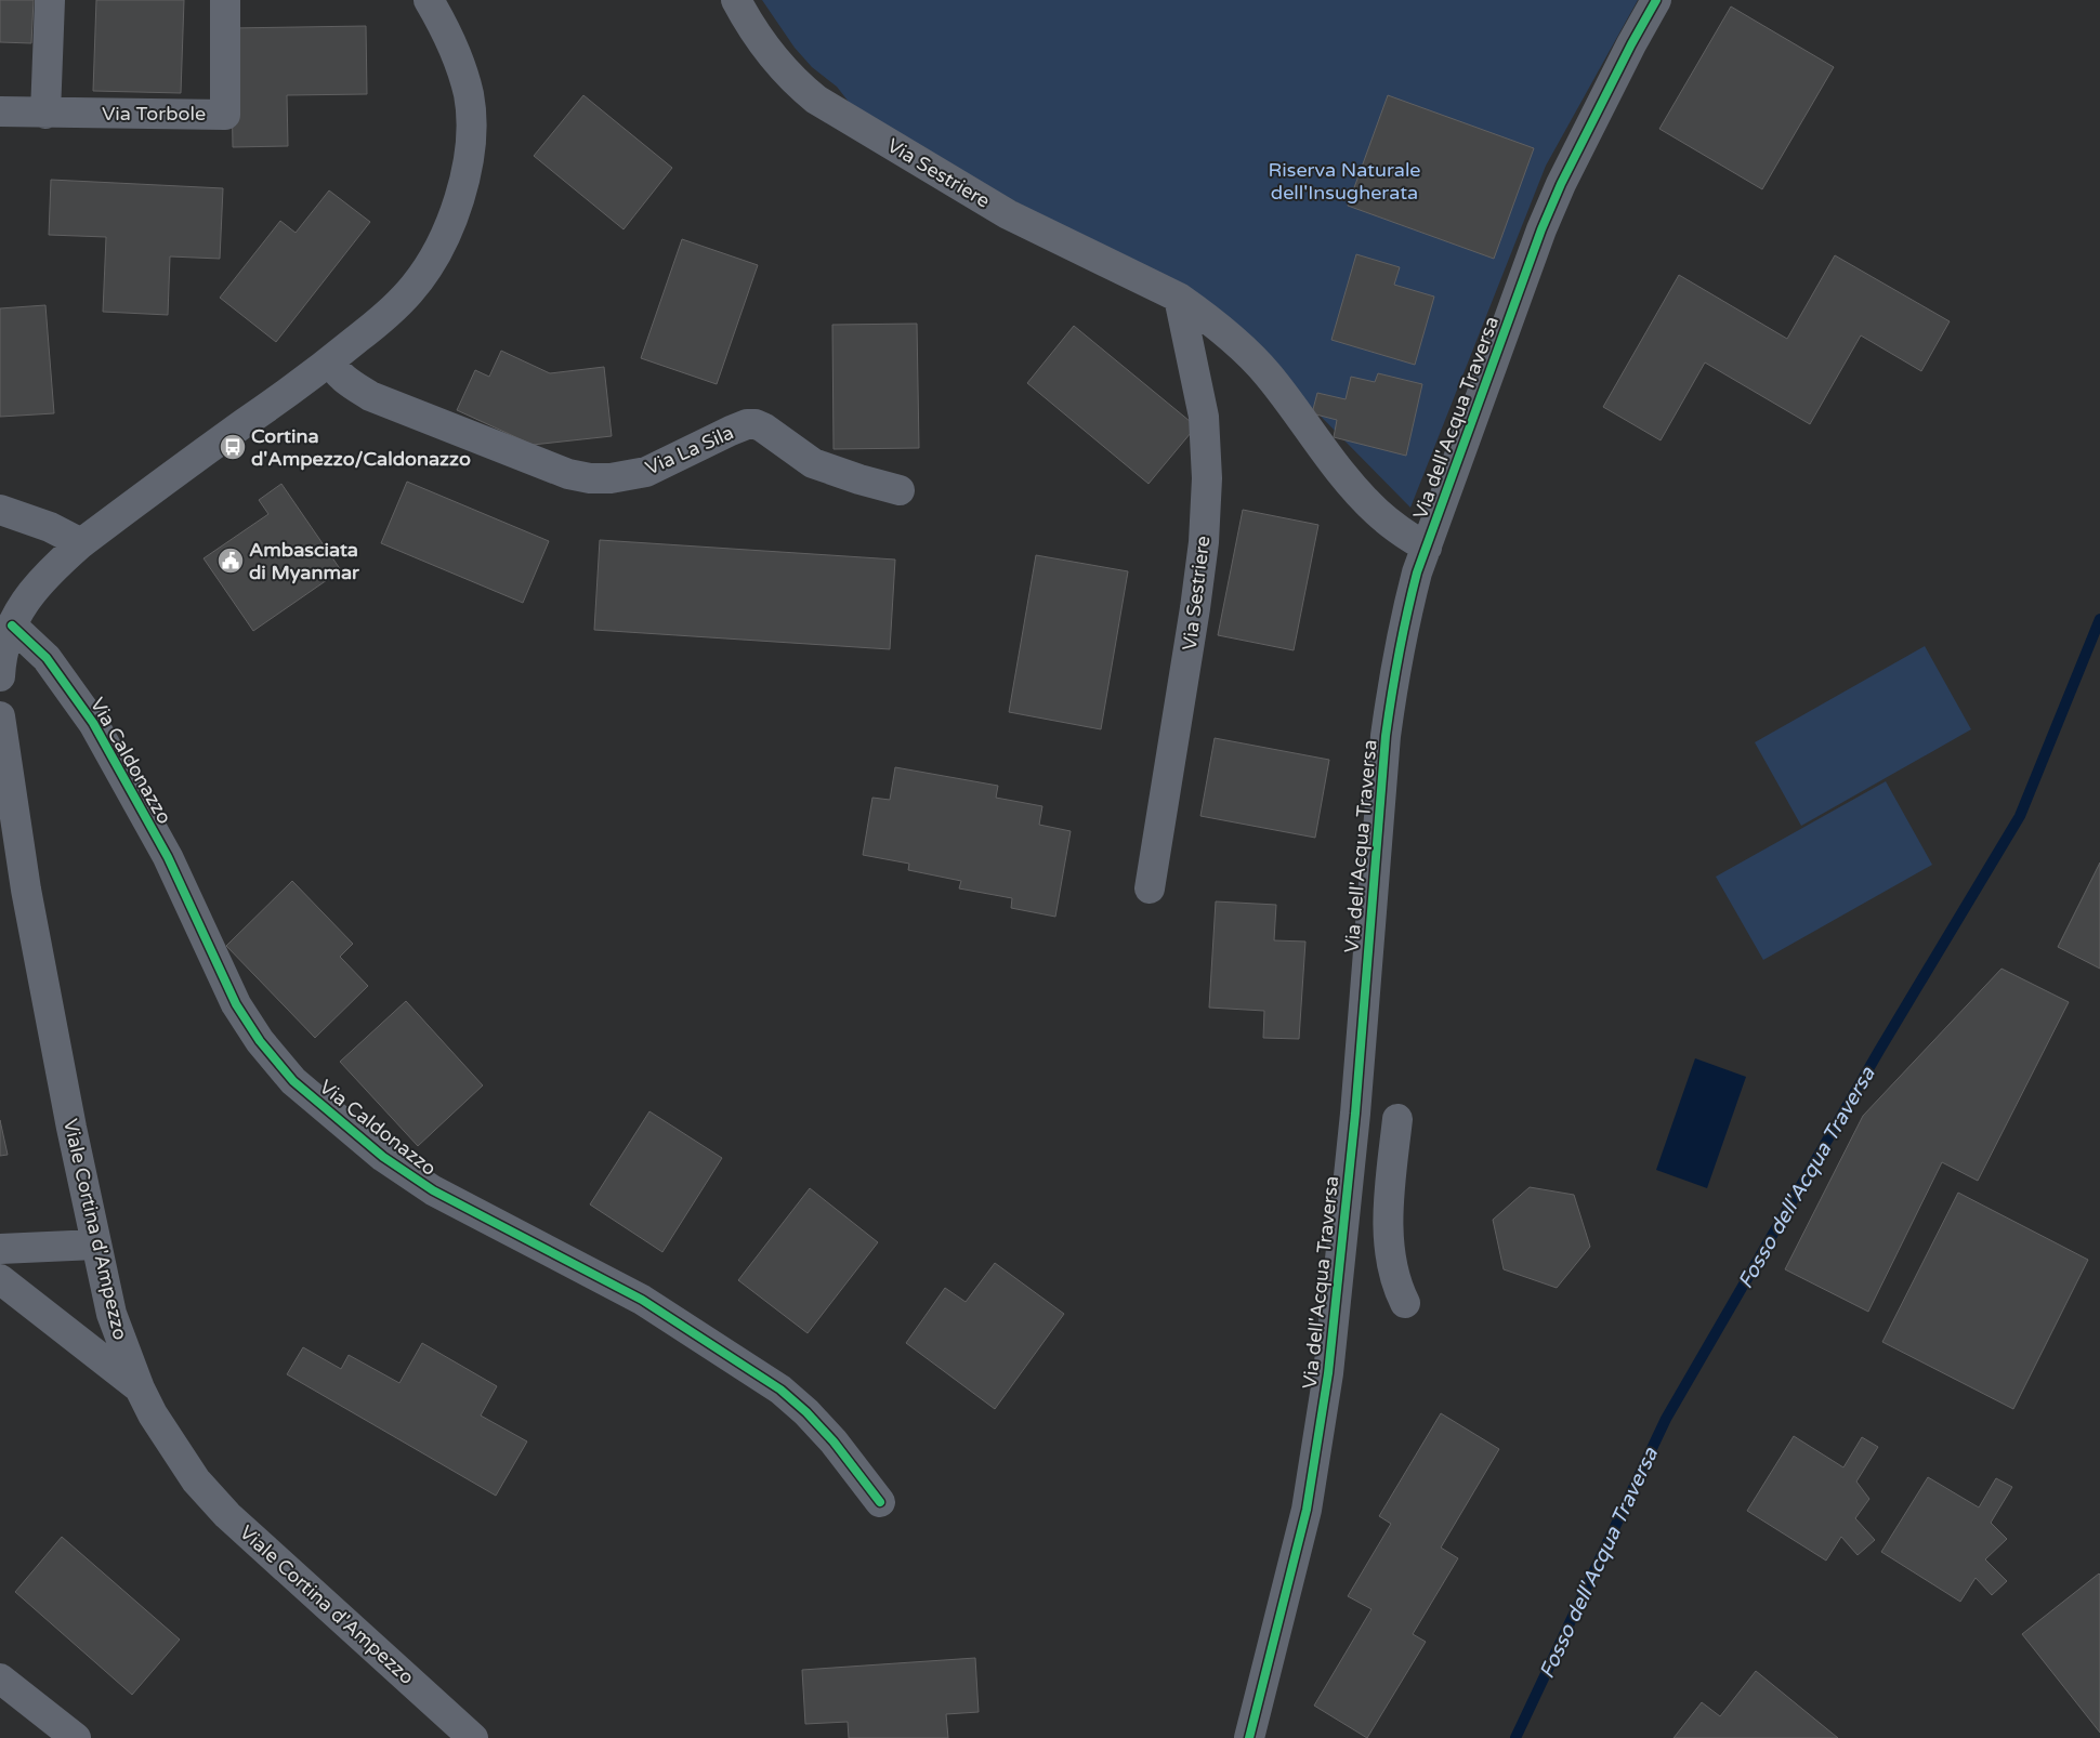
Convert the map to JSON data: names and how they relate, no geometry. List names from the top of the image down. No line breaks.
{"streets":{"street":["Via Torbole","Via Sestriere","Via dell'Acqua Traversa","Via La Sila","Via Caldonazzo","Viale Cortina d'Ampezzo"]},"crossings":[["Via Sestriere","Via dell'Acqua Traversa"]],"water":["Fosso dell'Acqua Traversa"],"parks":["Riserva Naturale dell'Insugherata"],"places":{"bus stop":["Cortina d'Ampezzo/Caldonazzo"],"public building":["Ambasciata di Myanmar"]}}
